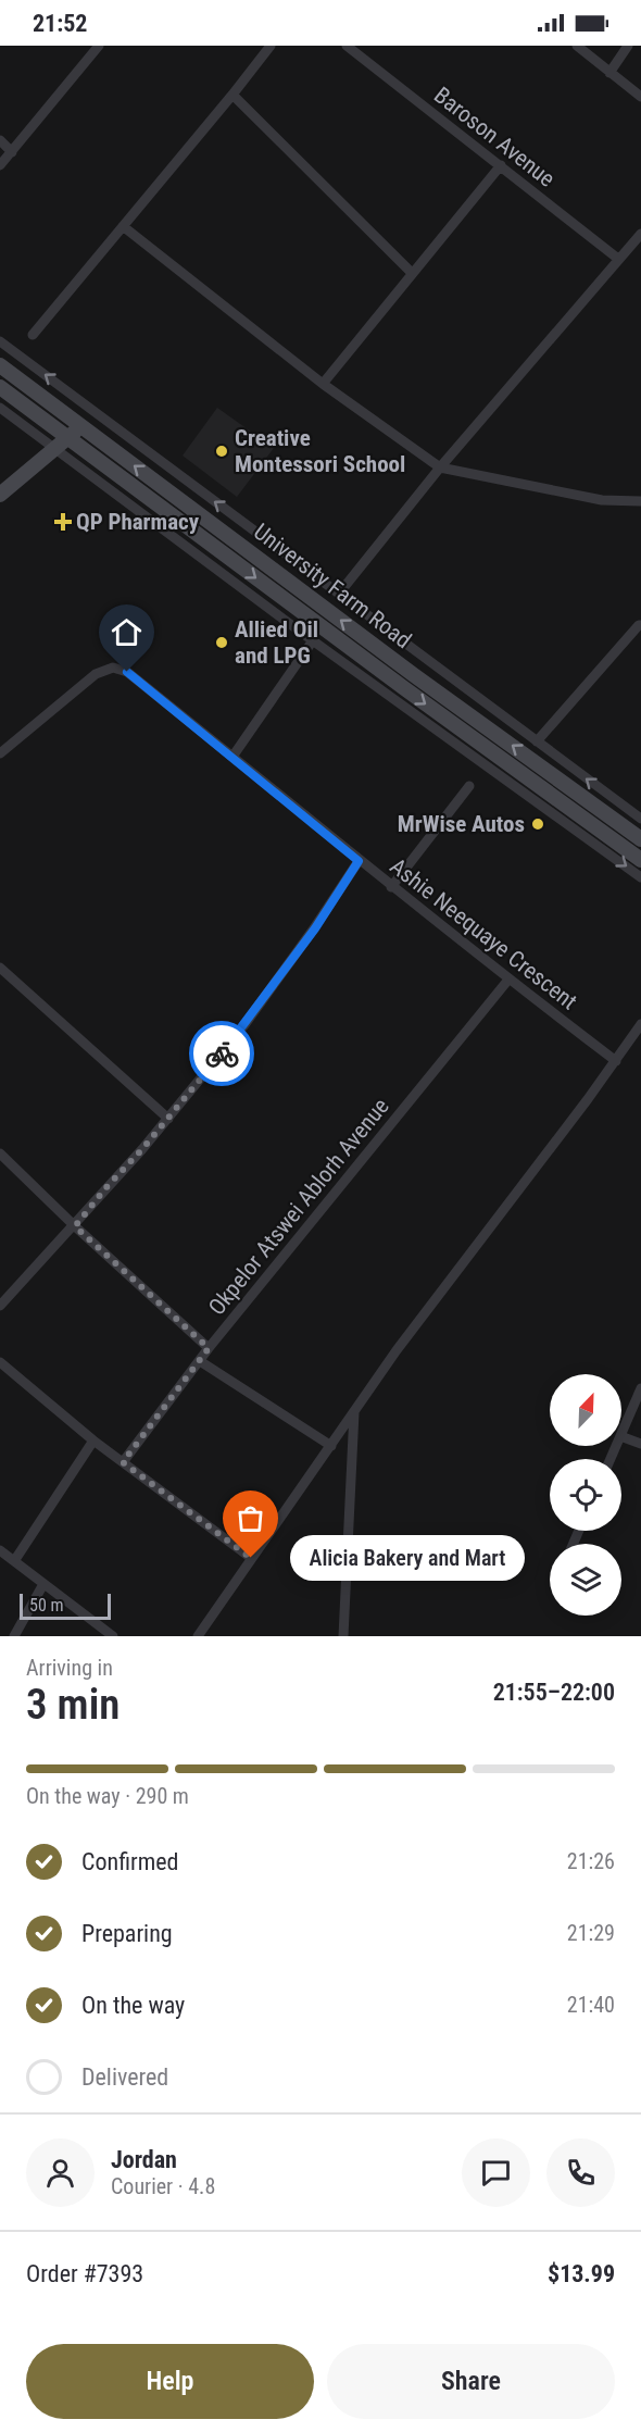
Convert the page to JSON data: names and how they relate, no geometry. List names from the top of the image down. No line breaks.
{"streets":{"street":["Baroson Avenue","University Farm Road","Ashie Neequaye Crescent","Okpelor Atswei Ablorh Avenue"]},"crossings":[["Ashie Neequaye Crescent","Okpelor Atswei Ablorh Avenue"]],"places":{"other":["Creative Montessori School","Allied Oil and LPG","MrWise Autos","Alicia Bakery and Mart"],"health":["QP Pharmacy"]},"scale_bar":"50 m","north":"top right","page":{"status":"21:52","bubble":"Alicia Bakery and Mart","scale":"50 m","heading":["3 min","Arriving in","21:55–22:00"],"panel":["Jordan","Courier · 4.8","Order #7393","$13.99"],"bar":"On the way · 290 m","list":[["Confirmed","21:26"],["Preparing","21:29"],["On the way","21:40"],"Delivered"],"buttons":["Help","Share"]}}
